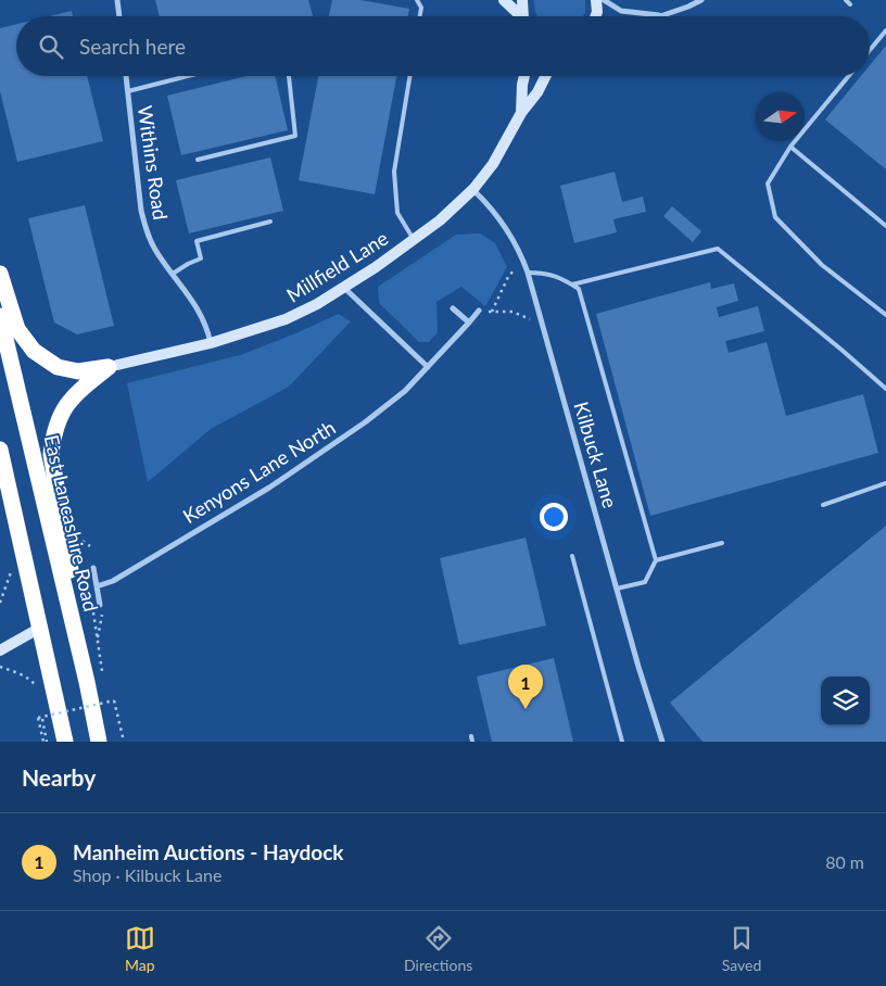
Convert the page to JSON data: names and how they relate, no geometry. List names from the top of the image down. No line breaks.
{"streets":{"highway":["East Lancashire Road"],"street":["Withins Road","Millfield Lane","Kilbuck Lane","Kenyons Lane North"]},"crossings":[["Withins Road","Millfield Lane"],["Millfield Lane","Kilbuck Lane"]],"north":"right","page":{"search":"Search here","pins":"1","heading":"Nearby","list":[{"mark":"1","name":"Manheim Auctions - Haydock","note":"Shop · Kilbuck Lane","value":"80 m"}],"nav":["Map","Directions","Saved"]}}
